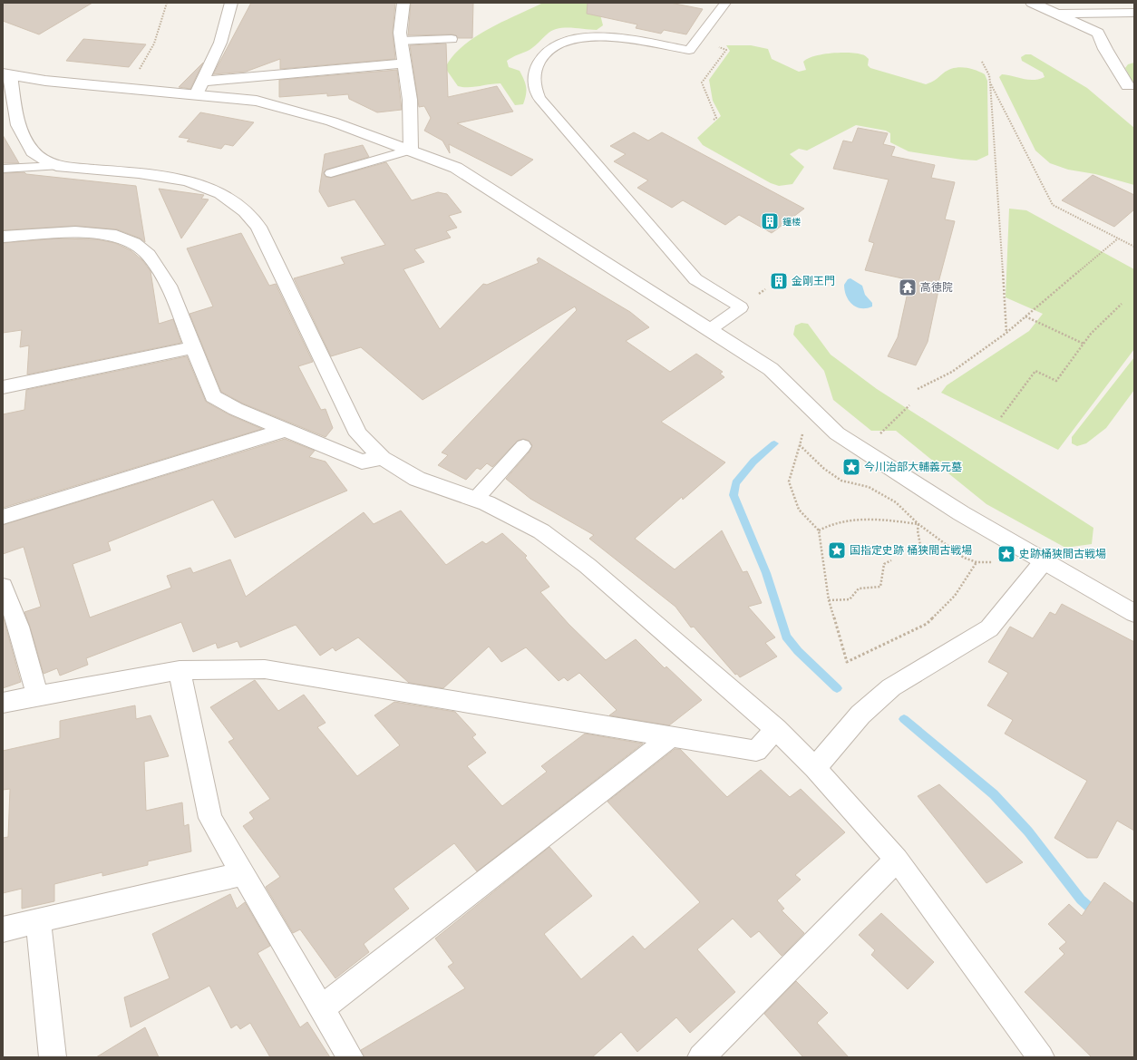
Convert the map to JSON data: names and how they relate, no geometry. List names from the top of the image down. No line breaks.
{"places":{"building":["鐘楼","金剛王門"],"temple":["高徳院"],"place":["今川治部大輔義元墓","国指定史跡 桶狭間古戦場","史跡桶狭間古戦場"]}}
